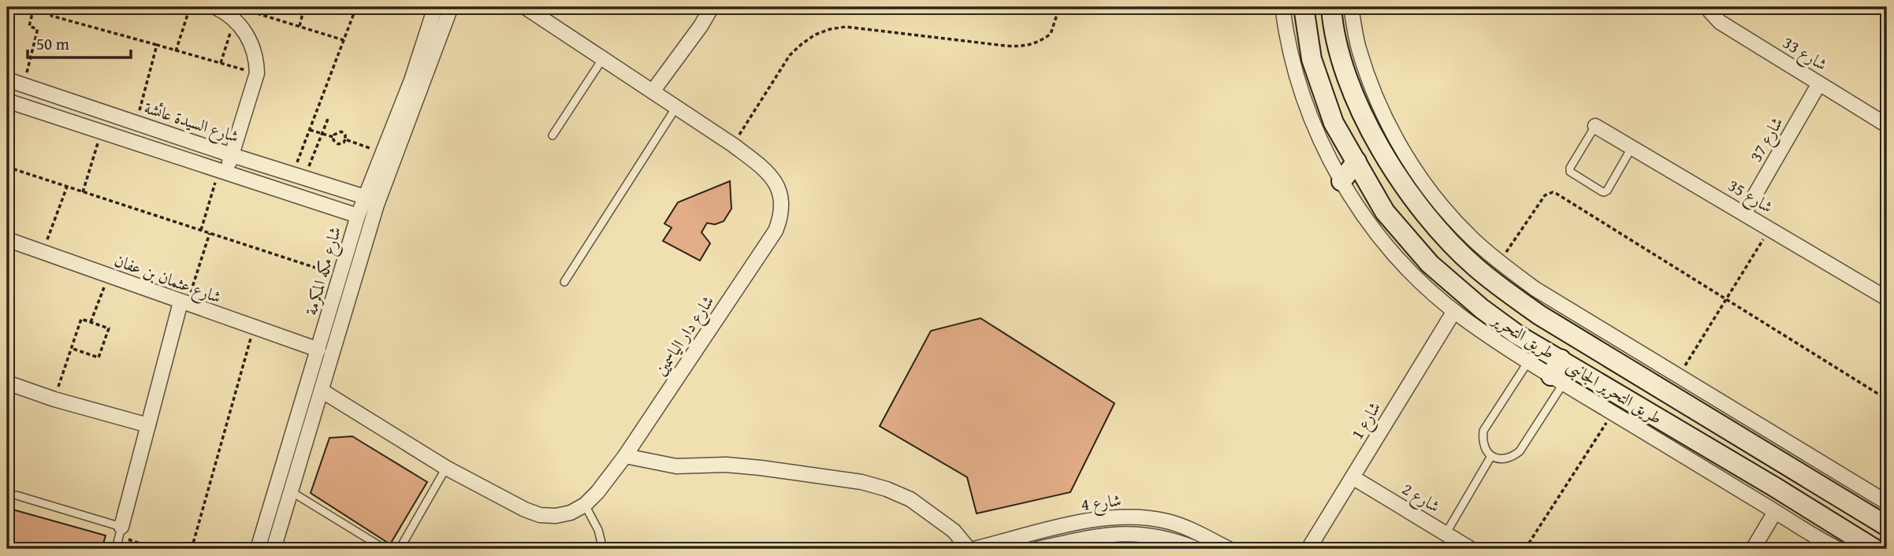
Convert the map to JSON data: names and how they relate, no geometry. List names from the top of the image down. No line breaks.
{"streets":{"street":["شارع 33","شارع السيدة عائشة","شارع 37","شارع 35","شارع مكه المكرمة","شارع عثمان بن عفان","شارع دار الياسمين","طريق التحرير","طريق التحرير الجانبى","شارع 1","شارع 2","شارع 4"]},"crossings":[["شارع 33","شارع 37"],["شارع السيدة عائشة","شارع مكه المكرمة"],["شارع 37","شارع 35"],["شارع مكه المكرمة","شارع عثمان بن عفان"],["شارع مكه المكرمة","شارع دار الياسمين"],["طريق التحرير","طريق التحرير الجانبى"],["طريق التحرير الجانبى","شارع 1"],["شارع 1","شارع 2"]],"scale_bar":"50 m"}
